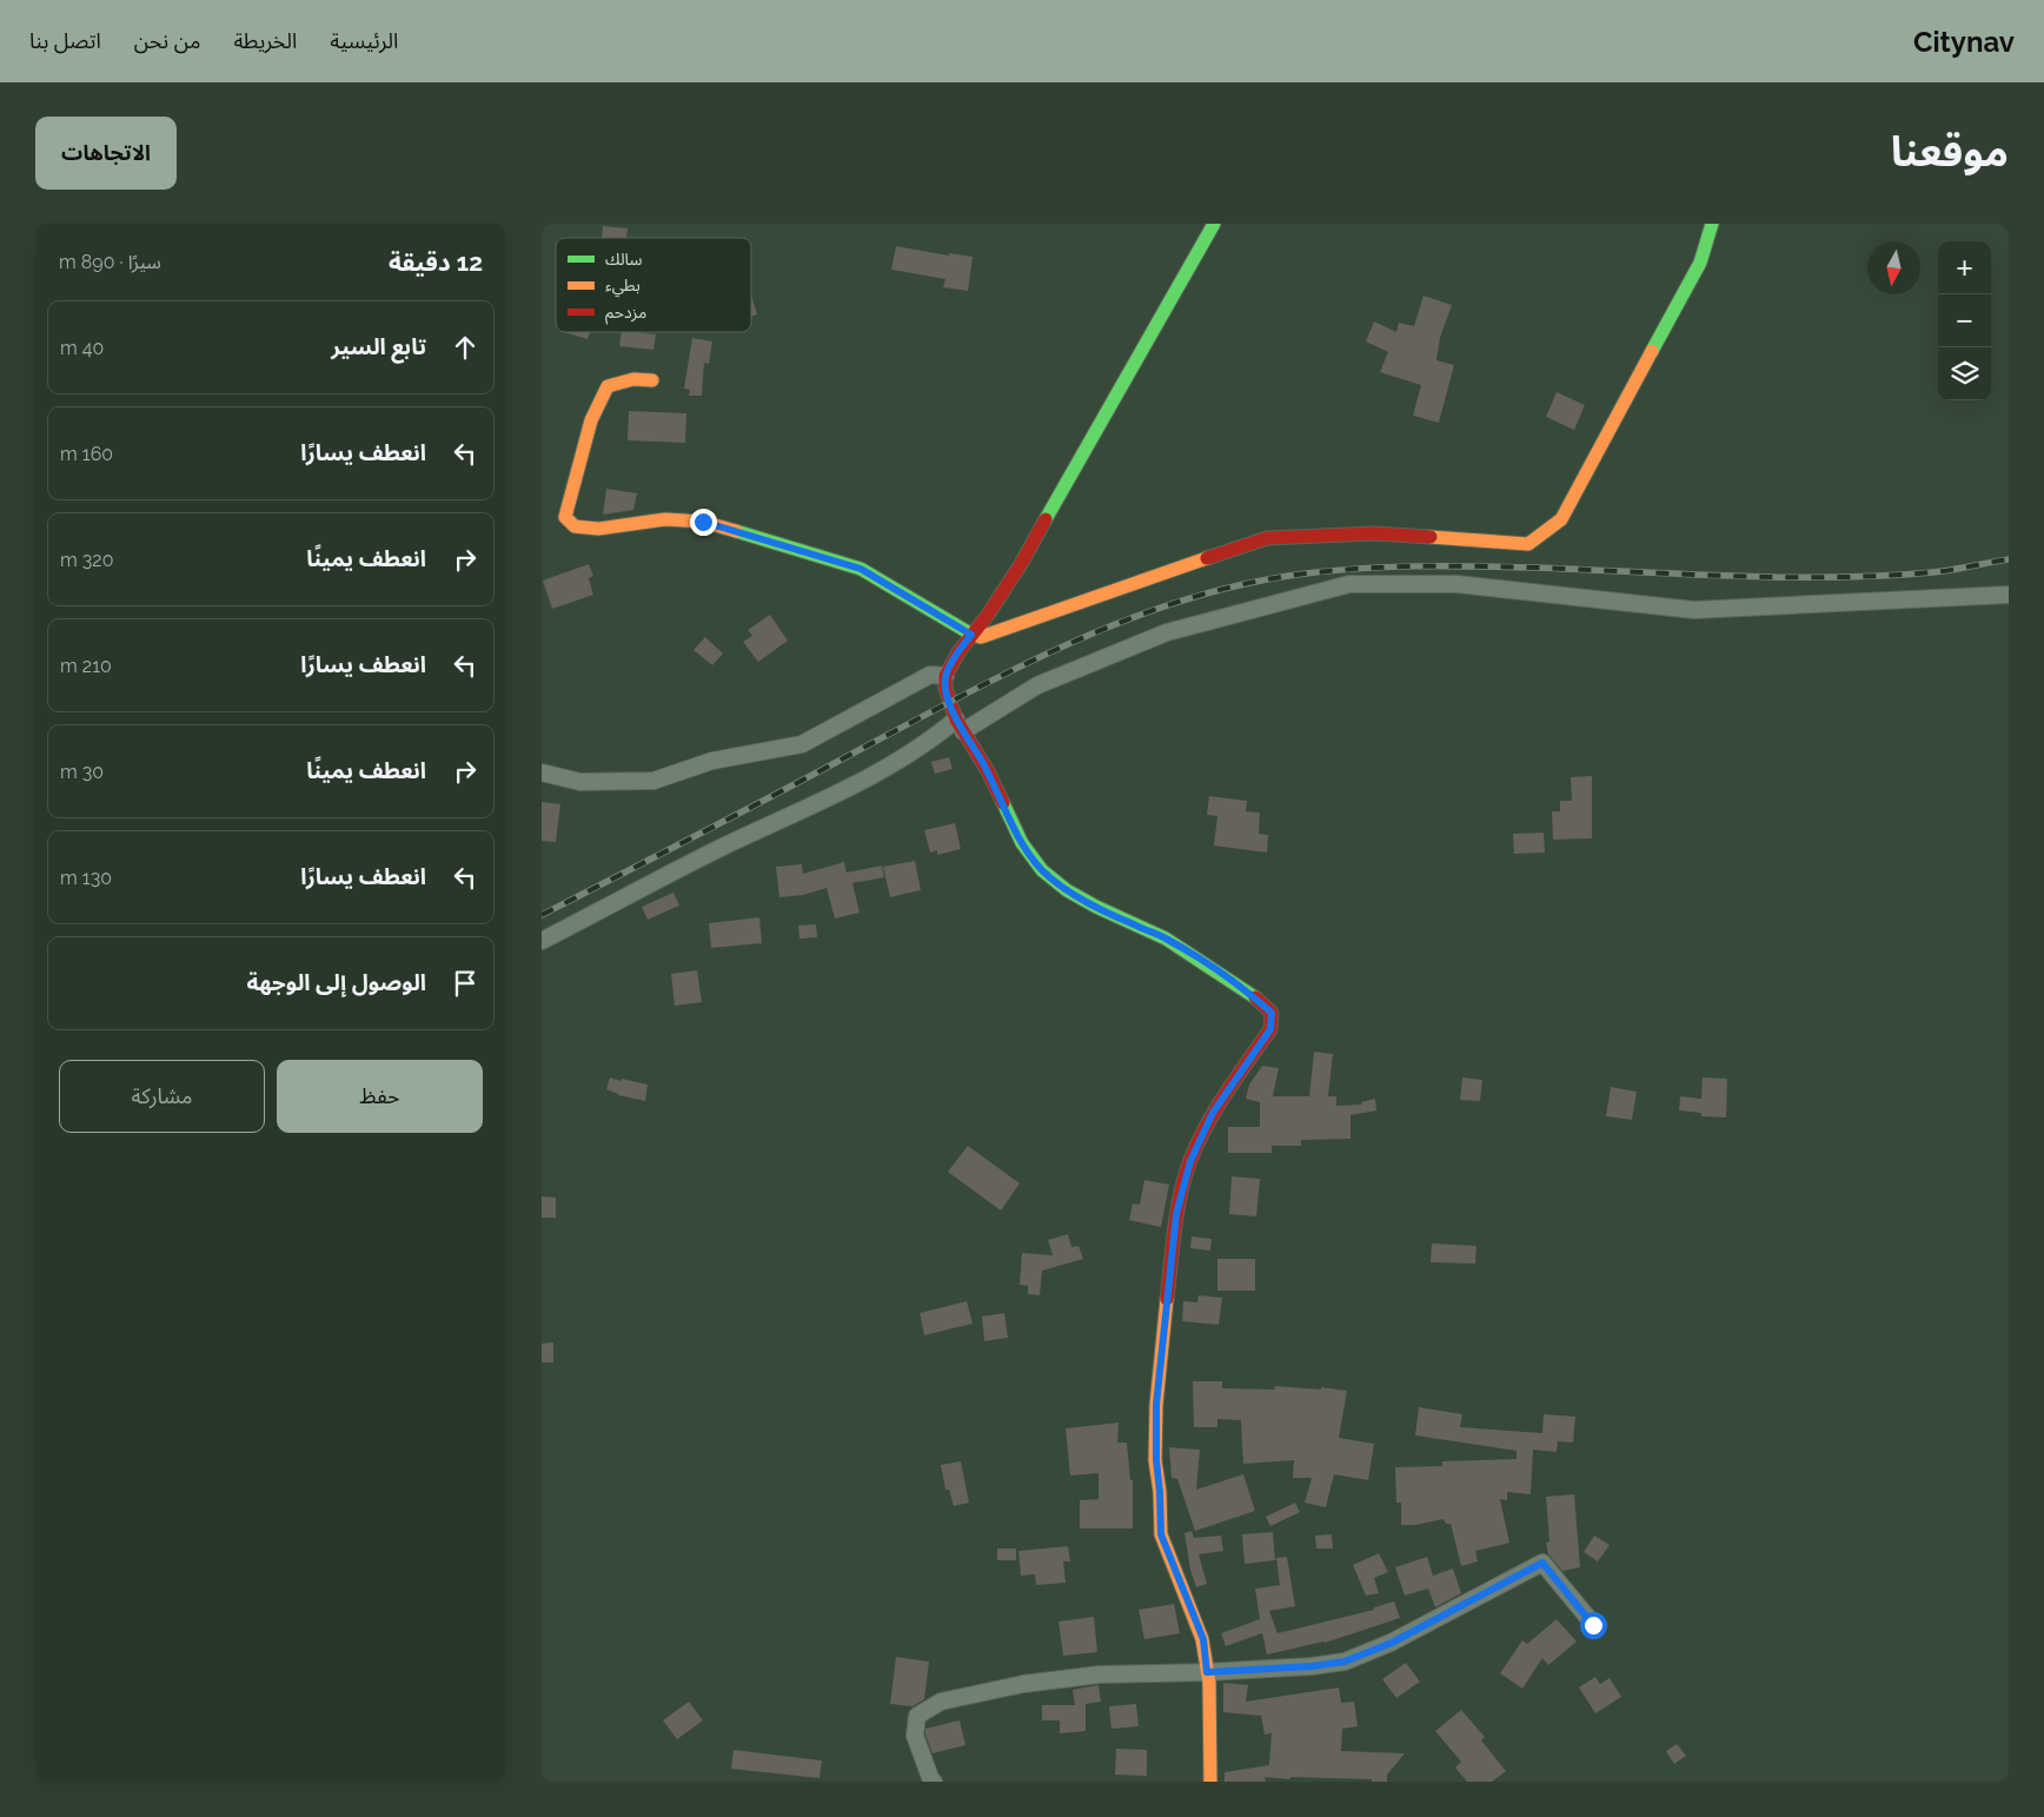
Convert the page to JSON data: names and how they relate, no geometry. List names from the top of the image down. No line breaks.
{"legend":["سالك","بطيء","مزدحم"],"north":"bottom","page":{"header":"Citynav","nav":["الرئيسية","الخريطة","من نحن","اتصل بنا"],"title":"موقعنا","buttons":["الاتجاهات",["حفظ","مشاركة"]],"heading":["12 دقيقة","سيرًا · 890 m"],"map_buttons":["+","−"],"list":[["تابع السير","40 m"],["انعطف يسارًا","160 m"],["انعطف يمينًا","320 m"],["انعطف يسارًا","210 m"],["انعطف يمينًا","30 m"],["انعطف يسارًا","130 m"],"الوصول إلى الوجهة"]}}
